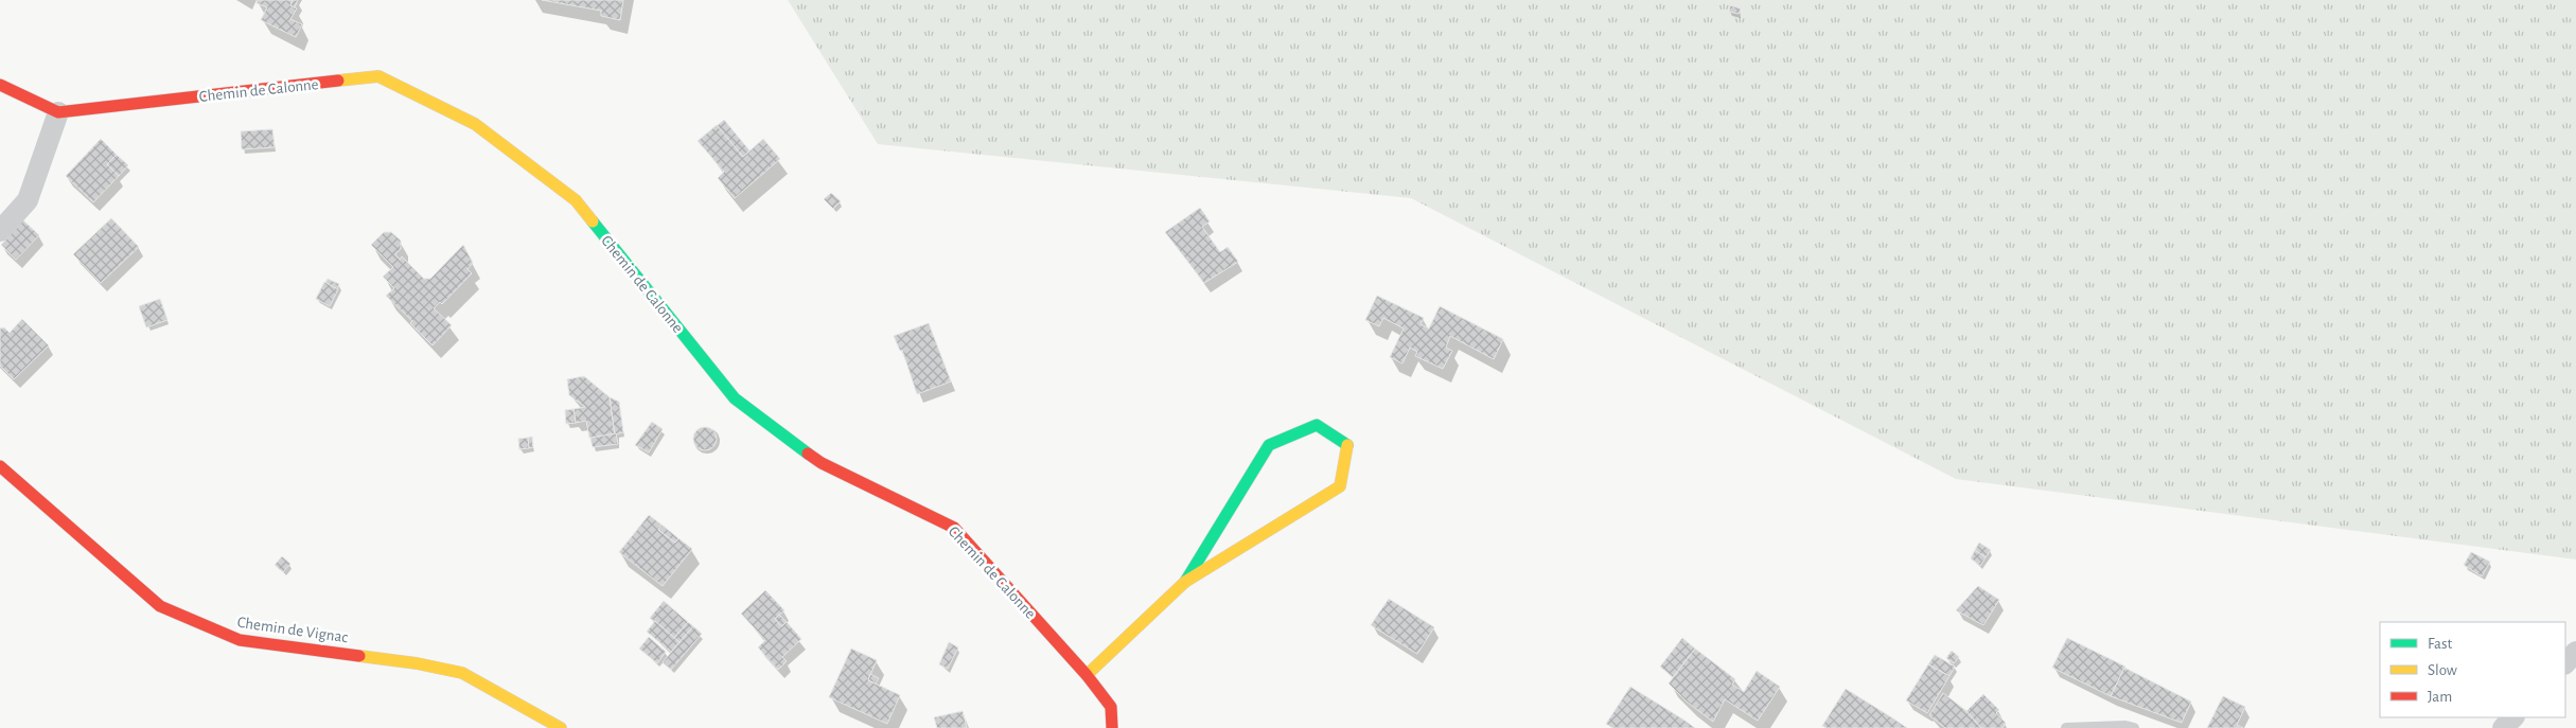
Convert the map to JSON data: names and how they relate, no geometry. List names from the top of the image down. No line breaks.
{"streets":{"street":["Chemin de Calonne","Chemin de Vignac"]},"legend":["Fast","Slow","Jam"]}
